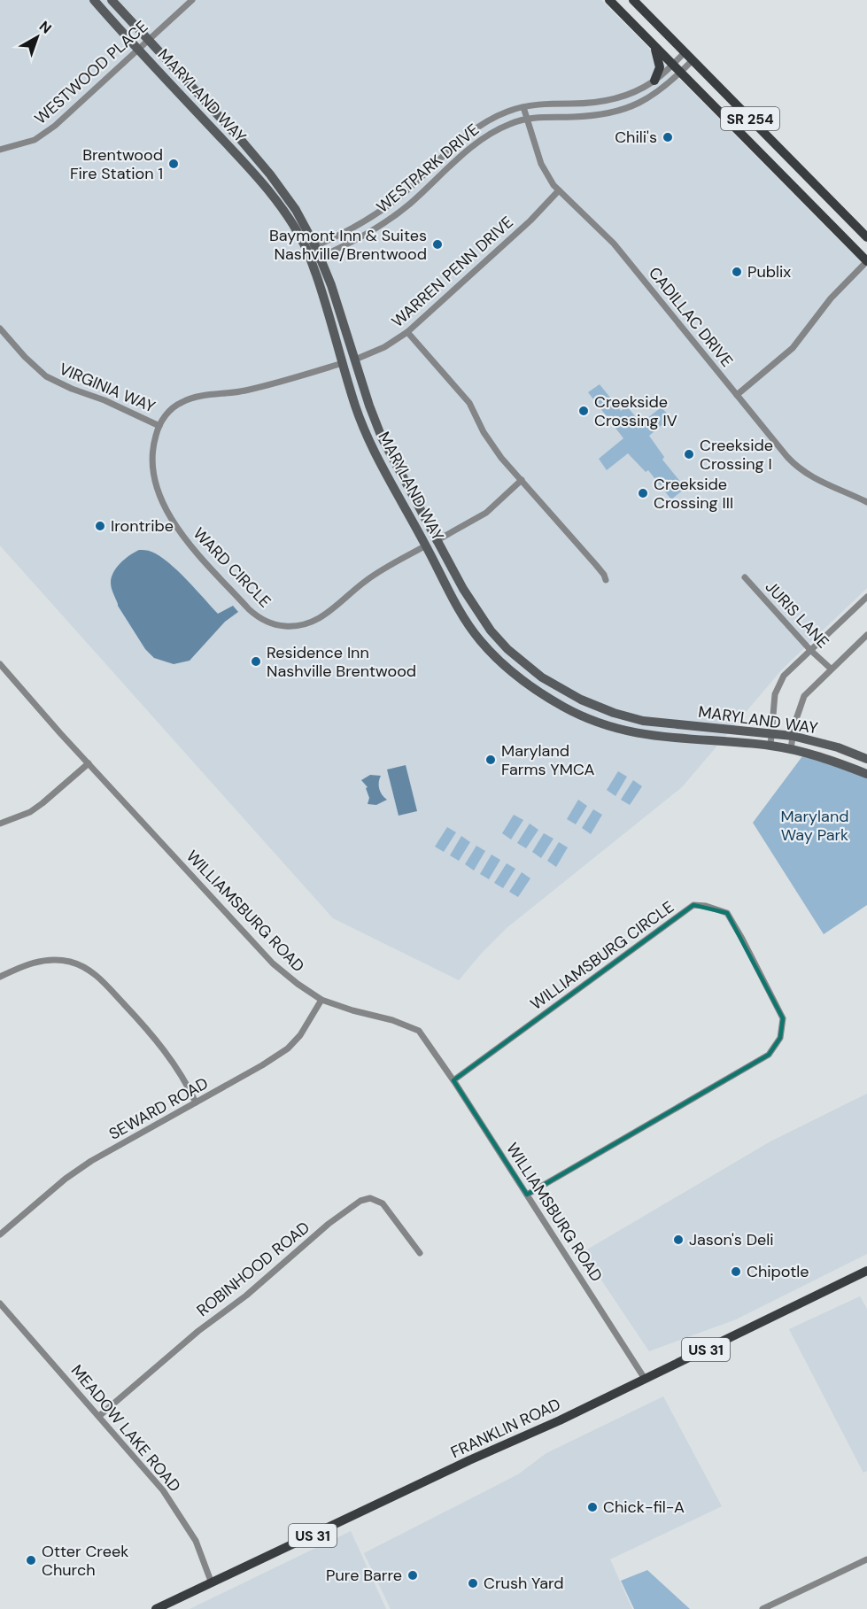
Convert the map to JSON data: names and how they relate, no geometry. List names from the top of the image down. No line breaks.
{"streets":{"main road":["MARYLAND WAY","SR 254","US 31","FRANKLIN ROAD"],"street":["WESTWOOD PLACE","WESTPARK DRIVE","WARREN PENN DRIVE","CADILLAC DRIVE","VIRGINIA WAY","WARD CIRCLE","JURIS LANE","WILLIAMSBURG ROAD","WILLIAMSBURG CIRCLE","SEWARD ROAD","ROBINHOOD ROAD","MEADOW LAKE ROAD"]},"crossings":[["WESTWOOD PLACE","MARYLAND WAY"],["MARYLAND WAY","WESTPARK DRIVE"],["MARYLAND WAY","WARREN PENN DRIVE"],["MARYLAND WAY","WARD CIRCLE"],["SR 254","WESTPARK DRIVE"],["WESTPARK DRIVE","CADILLAC DRIVE"],["WARREN PENN DRIVE","CADILLAC DRIVE"],["VIRGINIA WAY","WARD CIRCLE"],["WILLIAMSBURG ROAD","WILLIAMSBURG CIRCLE"],["WILLIAMSBURG ROAD","SEWARD ROAD"],["WILLIAMSBURG ROAD","FRANKLIN ROAD"],["ROBINHOOD ROAD","MEADOW LAKE ROAD"],["MEADOW LAKE ROAD","FRANKLIN ROAD"]],"parks":["Maryland Way Park"],"places":["Chili's","Brentwood Fire Station 1","Baymont Inn & Suites Nashville/Brentwood","Publix","Creekside Crossing IV","Creekside Crossing I","Creekside Crossing III","Irontribe","Residence Inn Nashville Brentwood","Maryland Farms YMCA","Jason's Deli","Chipotle","Chick-fil-A","Otter Creek Church","Pure Barre","Crush Yard"],"north":"top right"}
